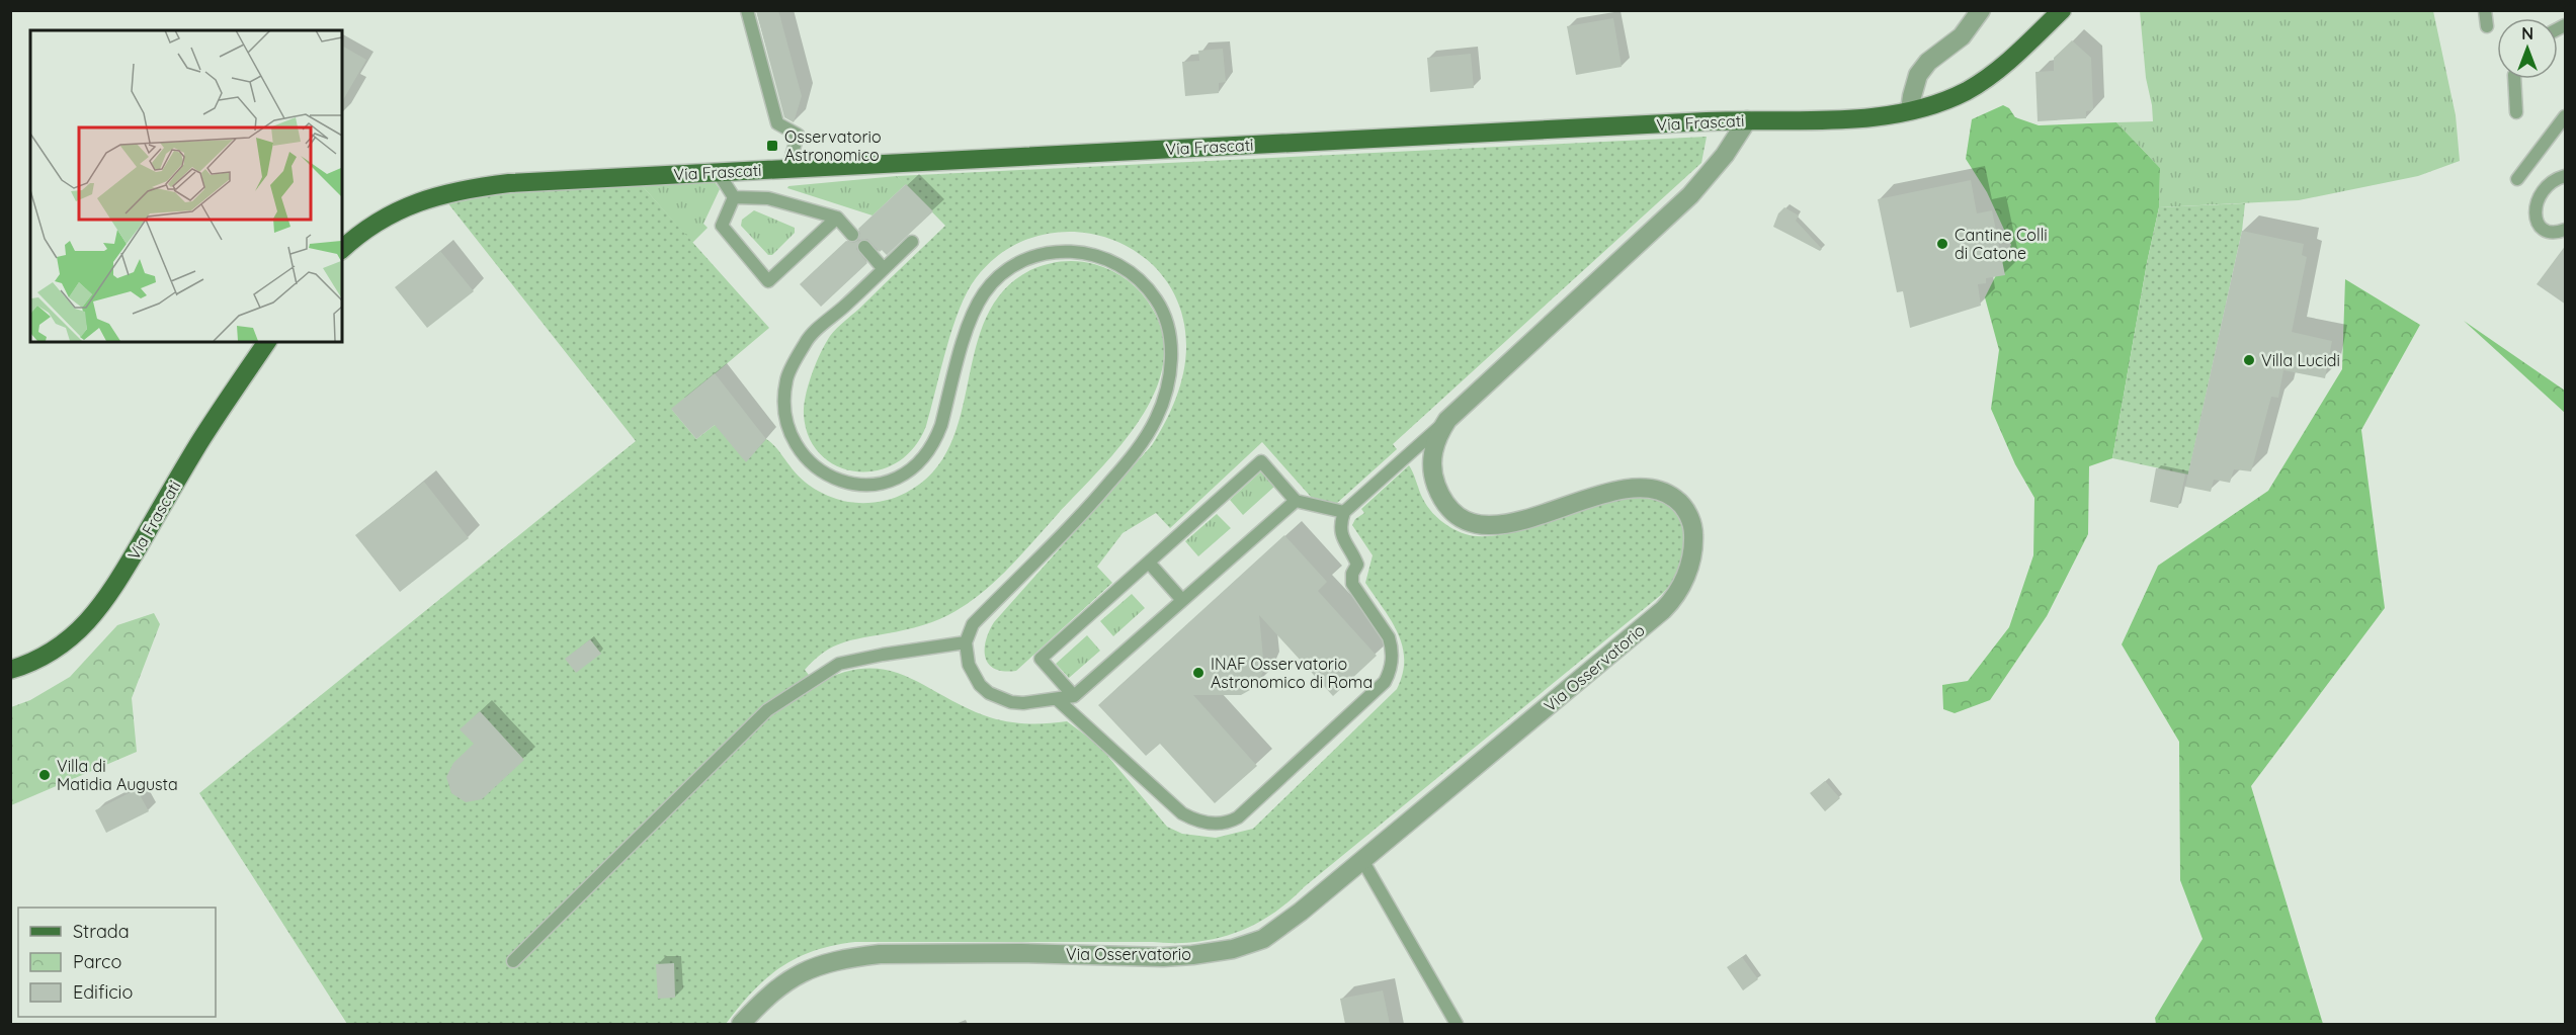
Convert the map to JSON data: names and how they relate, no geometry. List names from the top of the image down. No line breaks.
{"streets":{"main road":["Via Frascati"],"street":["Via Osservatorio"]},"crossings":[["Via Frascati","Via Osservatorio"]],"places":{"transit":["Osservatorio Astronomico"],"other":["Cantine Colli di Catone","Villa Lucidi","INAF Osservatorio Astronomico di Roma","Villa di Matidia Augusta"]},"legend":["Strada","Parco","Edificio"],"north":"top"}
